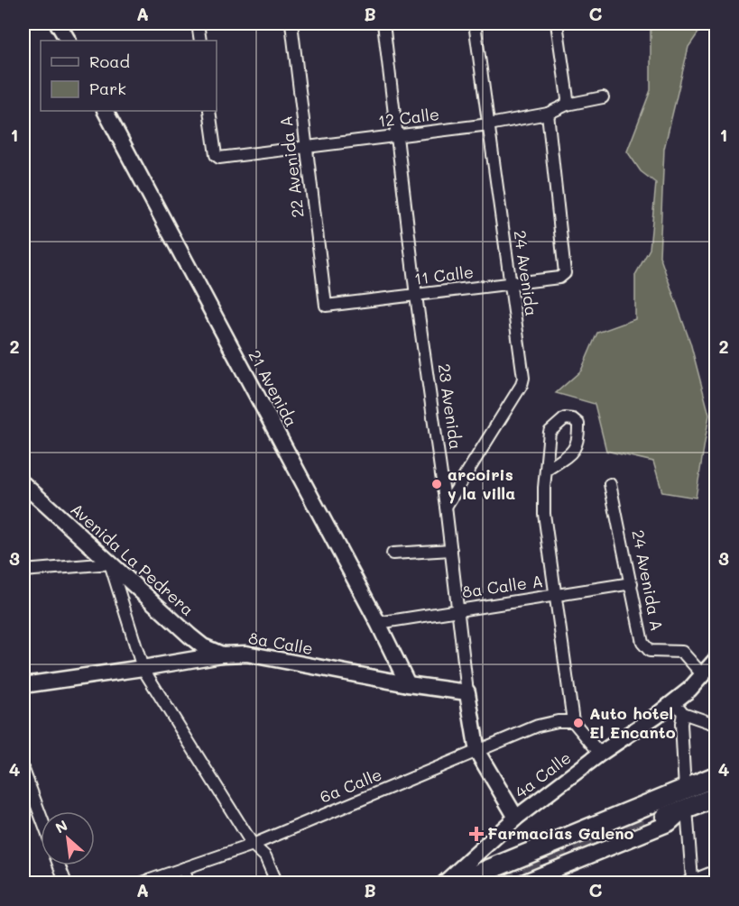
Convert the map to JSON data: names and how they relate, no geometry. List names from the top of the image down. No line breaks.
{"streets":{"street":["12 Calle","22 Avenida A","24 Avenida","11 Calle","21 Avenida","23 Avenida","Avenida La Pedrera","24 Avenida A","8a Calle A","8a Calle","4a Calle","6a Calle"]},"crossings":[["12 Calle","22 Avenida A"],["12 Calle","24 Avenida"],["12 Calle","11 Calle"],["12 Calle","23 Avenida"],["22 Avenida A","11 Calle"],["24 Avenida","11 Calle"],["24 Avenida","23 Avenida"],["11 Calle","23 Avenida"],["21 Avenida","8a Calle A"],["21 Avenida","8a Calle"],["23 Avenida","8a Calle A"],["23 Avenida","8a Calle"],["23 Avenida","4a Calle"],["23 Avenida","6a Calle"],["Avenida La Pedrera","8a Calle"],["24 Avenida A","8a Calle A"],["24 Avenida A","4a Calle"]],"places":{"other":["arcoiris y la villa","Auto hotel El Encanto"],"health":["Farmacias Galeno"]},"legend":["Road","Park"],"north":"top left","grid":{"columns":["A","B","C"],"rows":["1","2","3","4"]}}
